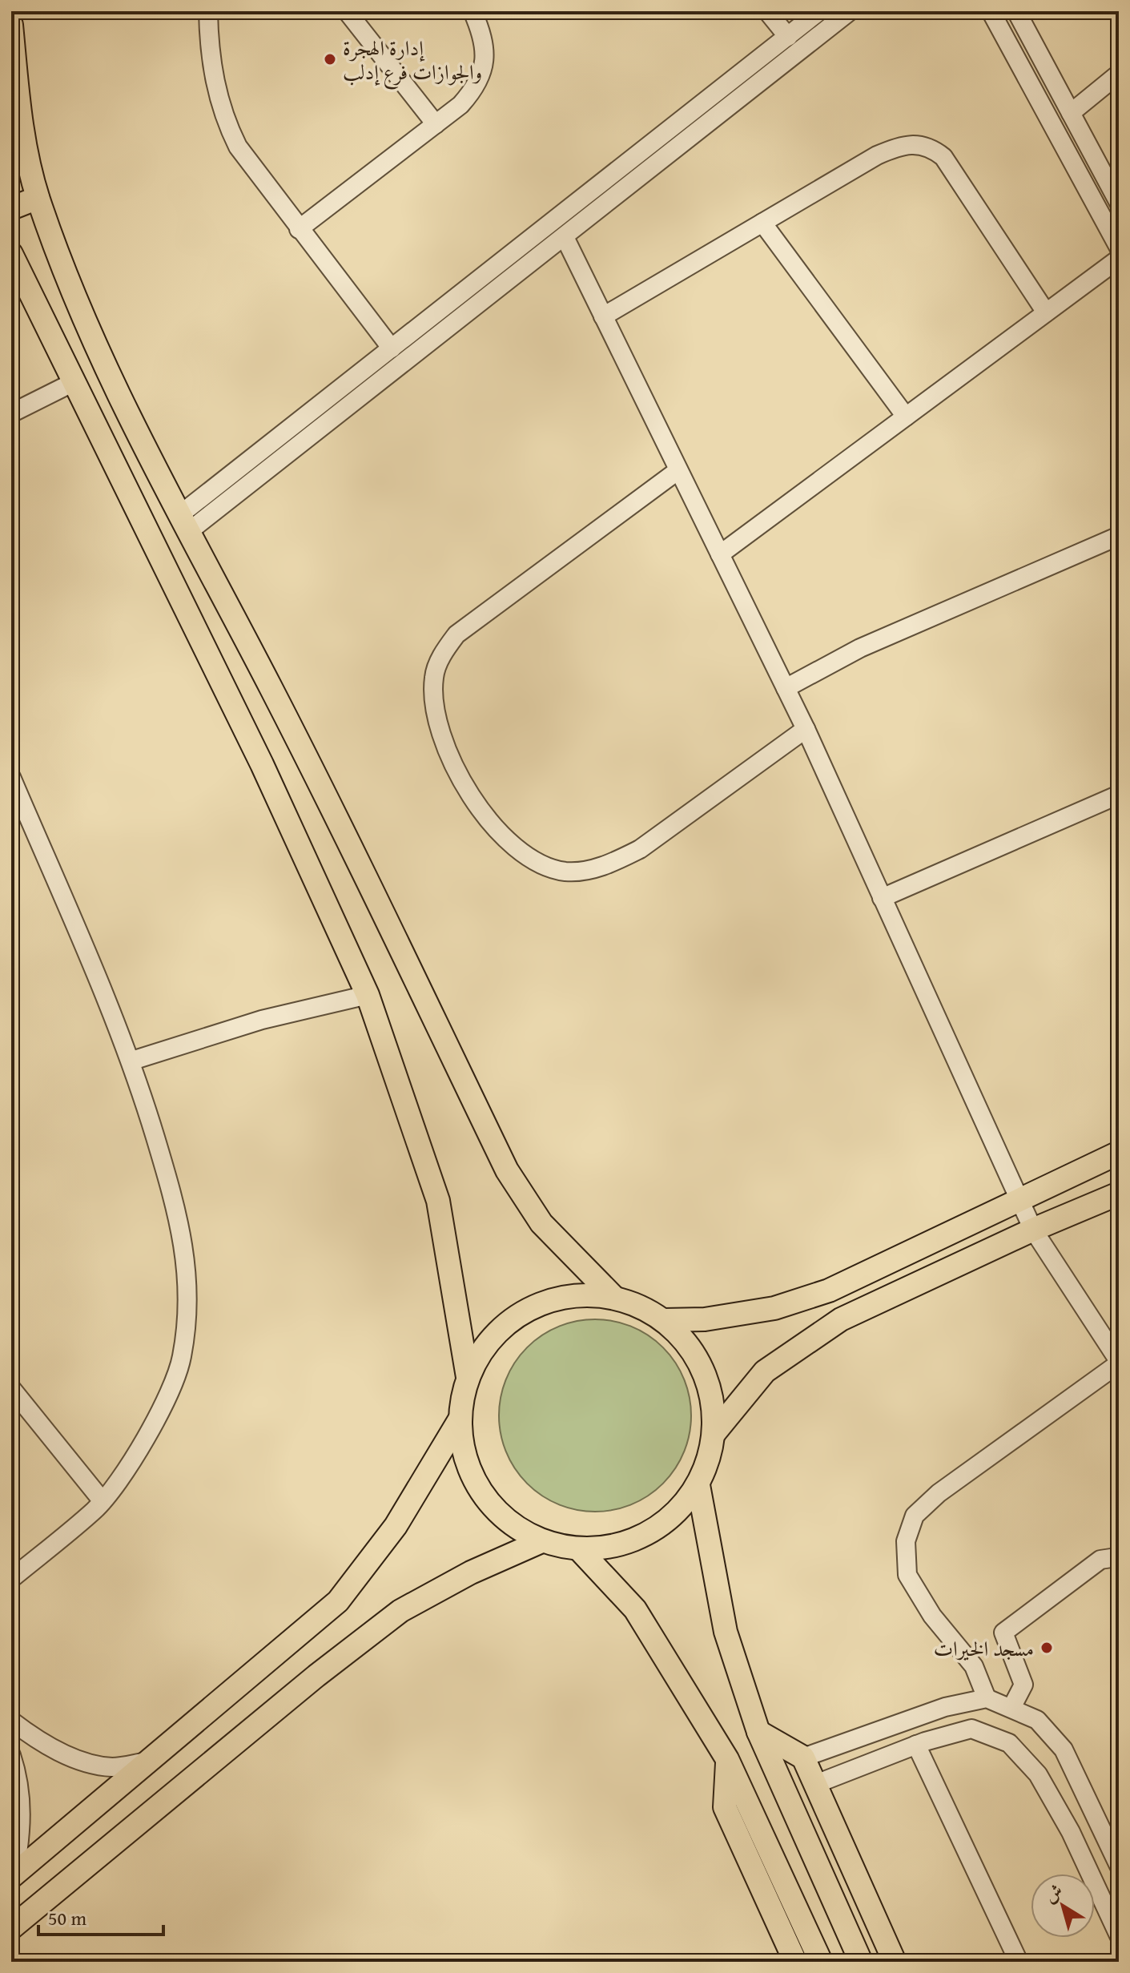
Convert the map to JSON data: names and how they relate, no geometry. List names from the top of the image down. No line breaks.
{"places":["إدارة الهجرة والجوازات فرع إدلب","مسجد الخيرات"],"scale_bar":"50 m","north":"top left"}
